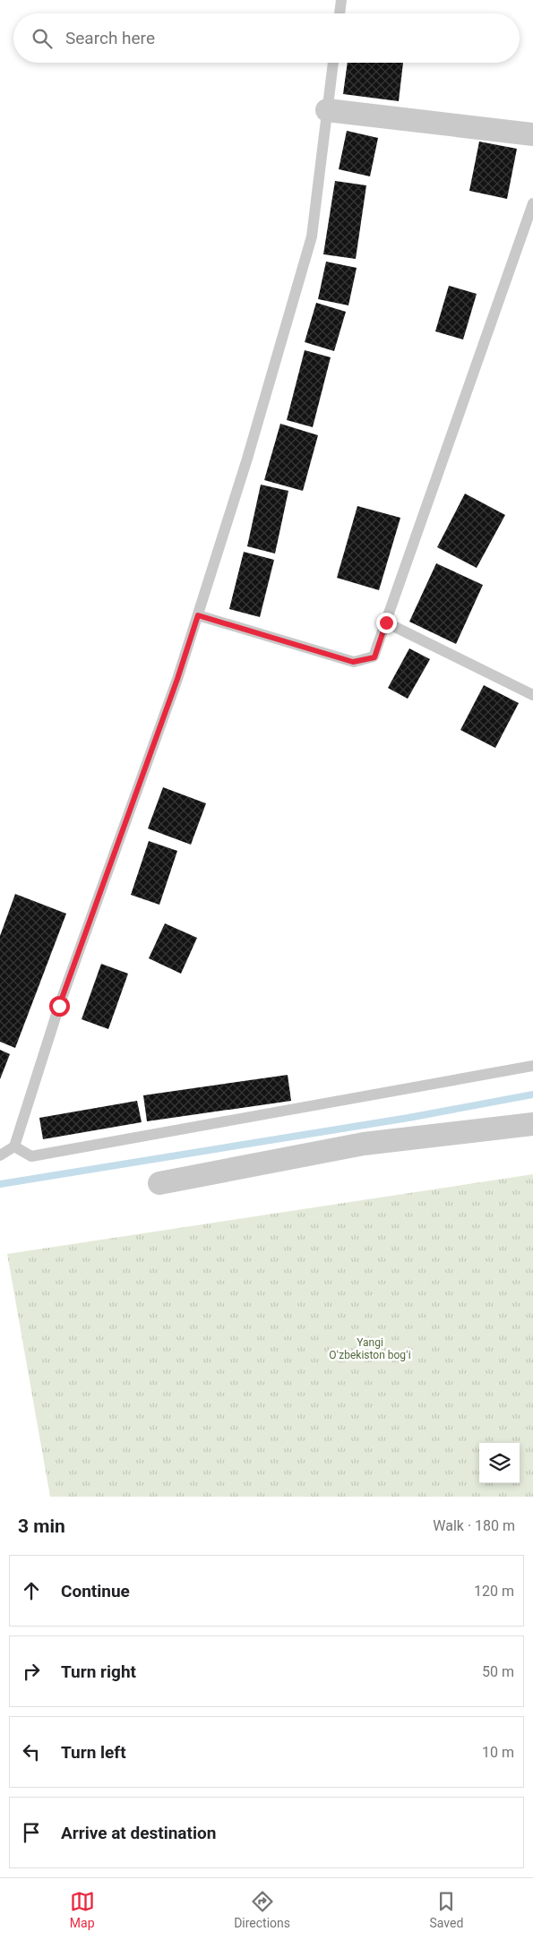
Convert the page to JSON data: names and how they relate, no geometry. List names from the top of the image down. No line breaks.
{"parks":["Yangi Oʻzbekiston bogʻi"],"page":{"search":"Search here","heading":["3 min","Walk · 180 m"],"list":[["Continue","120 m"],["Turn right","50 m"],["Turn left","10 m"],"Arrive at destination"],"nav":["Map","Directions","Saved"]}}
